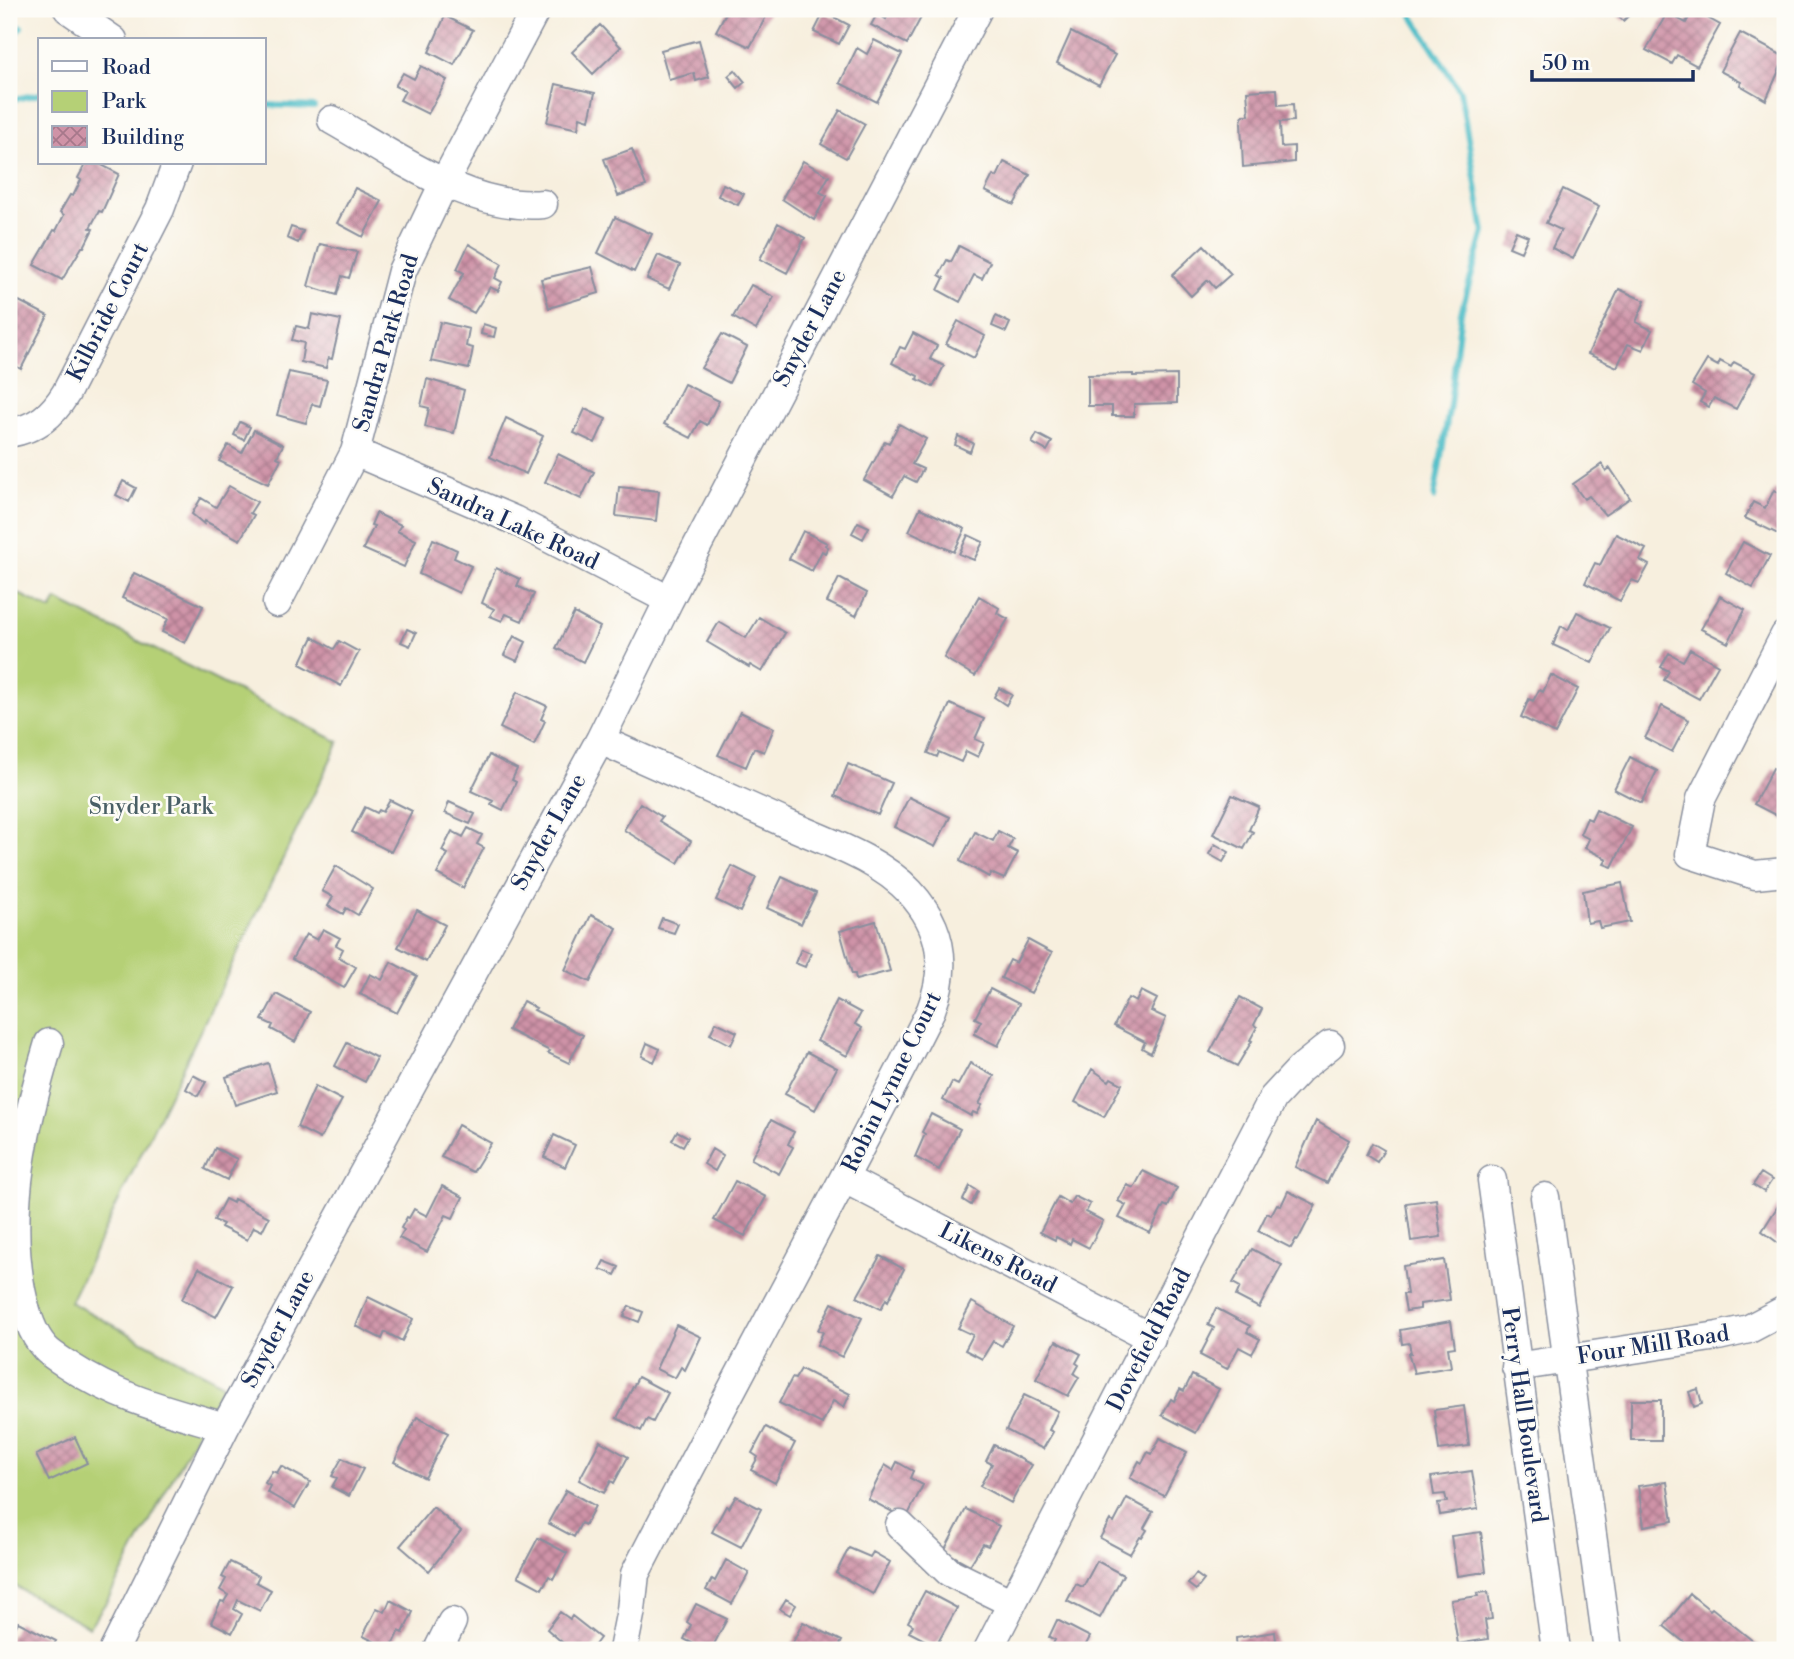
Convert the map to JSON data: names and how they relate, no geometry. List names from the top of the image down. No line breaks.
{"streets":{"street":["Kilbride Court","Snyder Lane","Sandra Park Road","Sandra Lake Road","Robin Lynne Court","Likens Road","Dovefield Road","Four Mill Road","Perry Hall Boulevard"]},"crossings":[["Snyder Lane","Sandra Lake Road"],["Snyder Lane","Robin Lynne Court"],["Sandra Park Road","Sandra Lake Road"],["Robin Lynne Court","Likens Road"],["Likens Road","Dovefield Road"],["Four Mill Road","Perry Hall Boulevard"]],"parks":["Snyder Park"],"legend":["Road","Park","Building"],"scale_bar":"50 m"}
